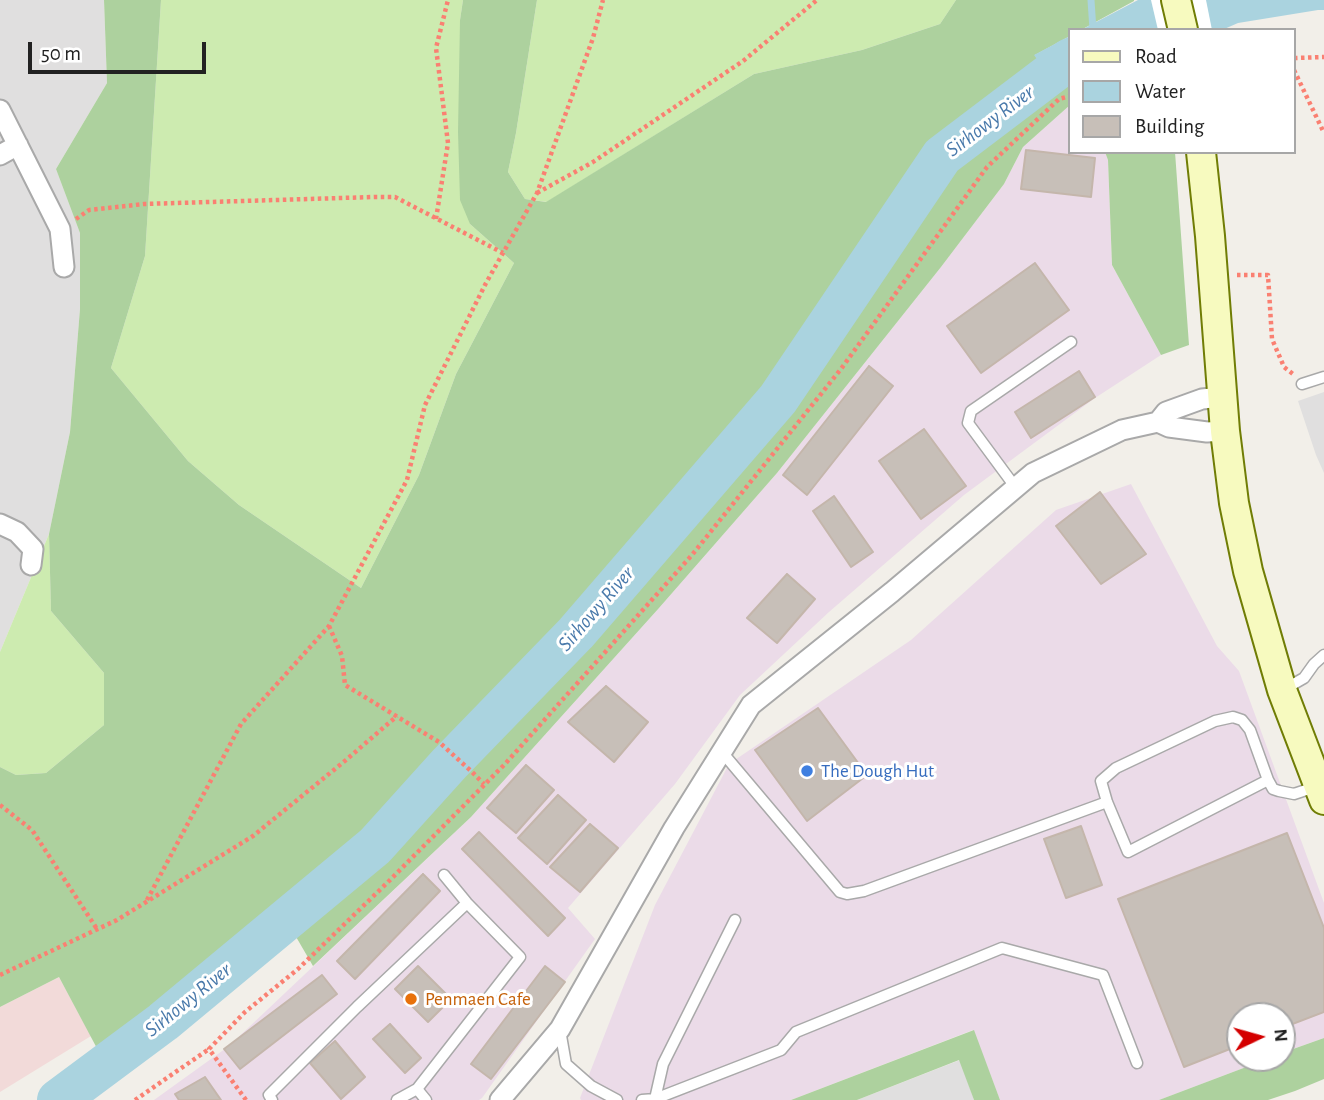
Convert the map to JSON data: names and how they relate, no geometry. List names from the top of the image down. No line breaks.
{"water":["Sirhowy River"],"places":["The Dough Hut","Penmaen Cafe"],"legend":["Road","Water","Building"],"scale_bar":"50 m","north":"right"}
